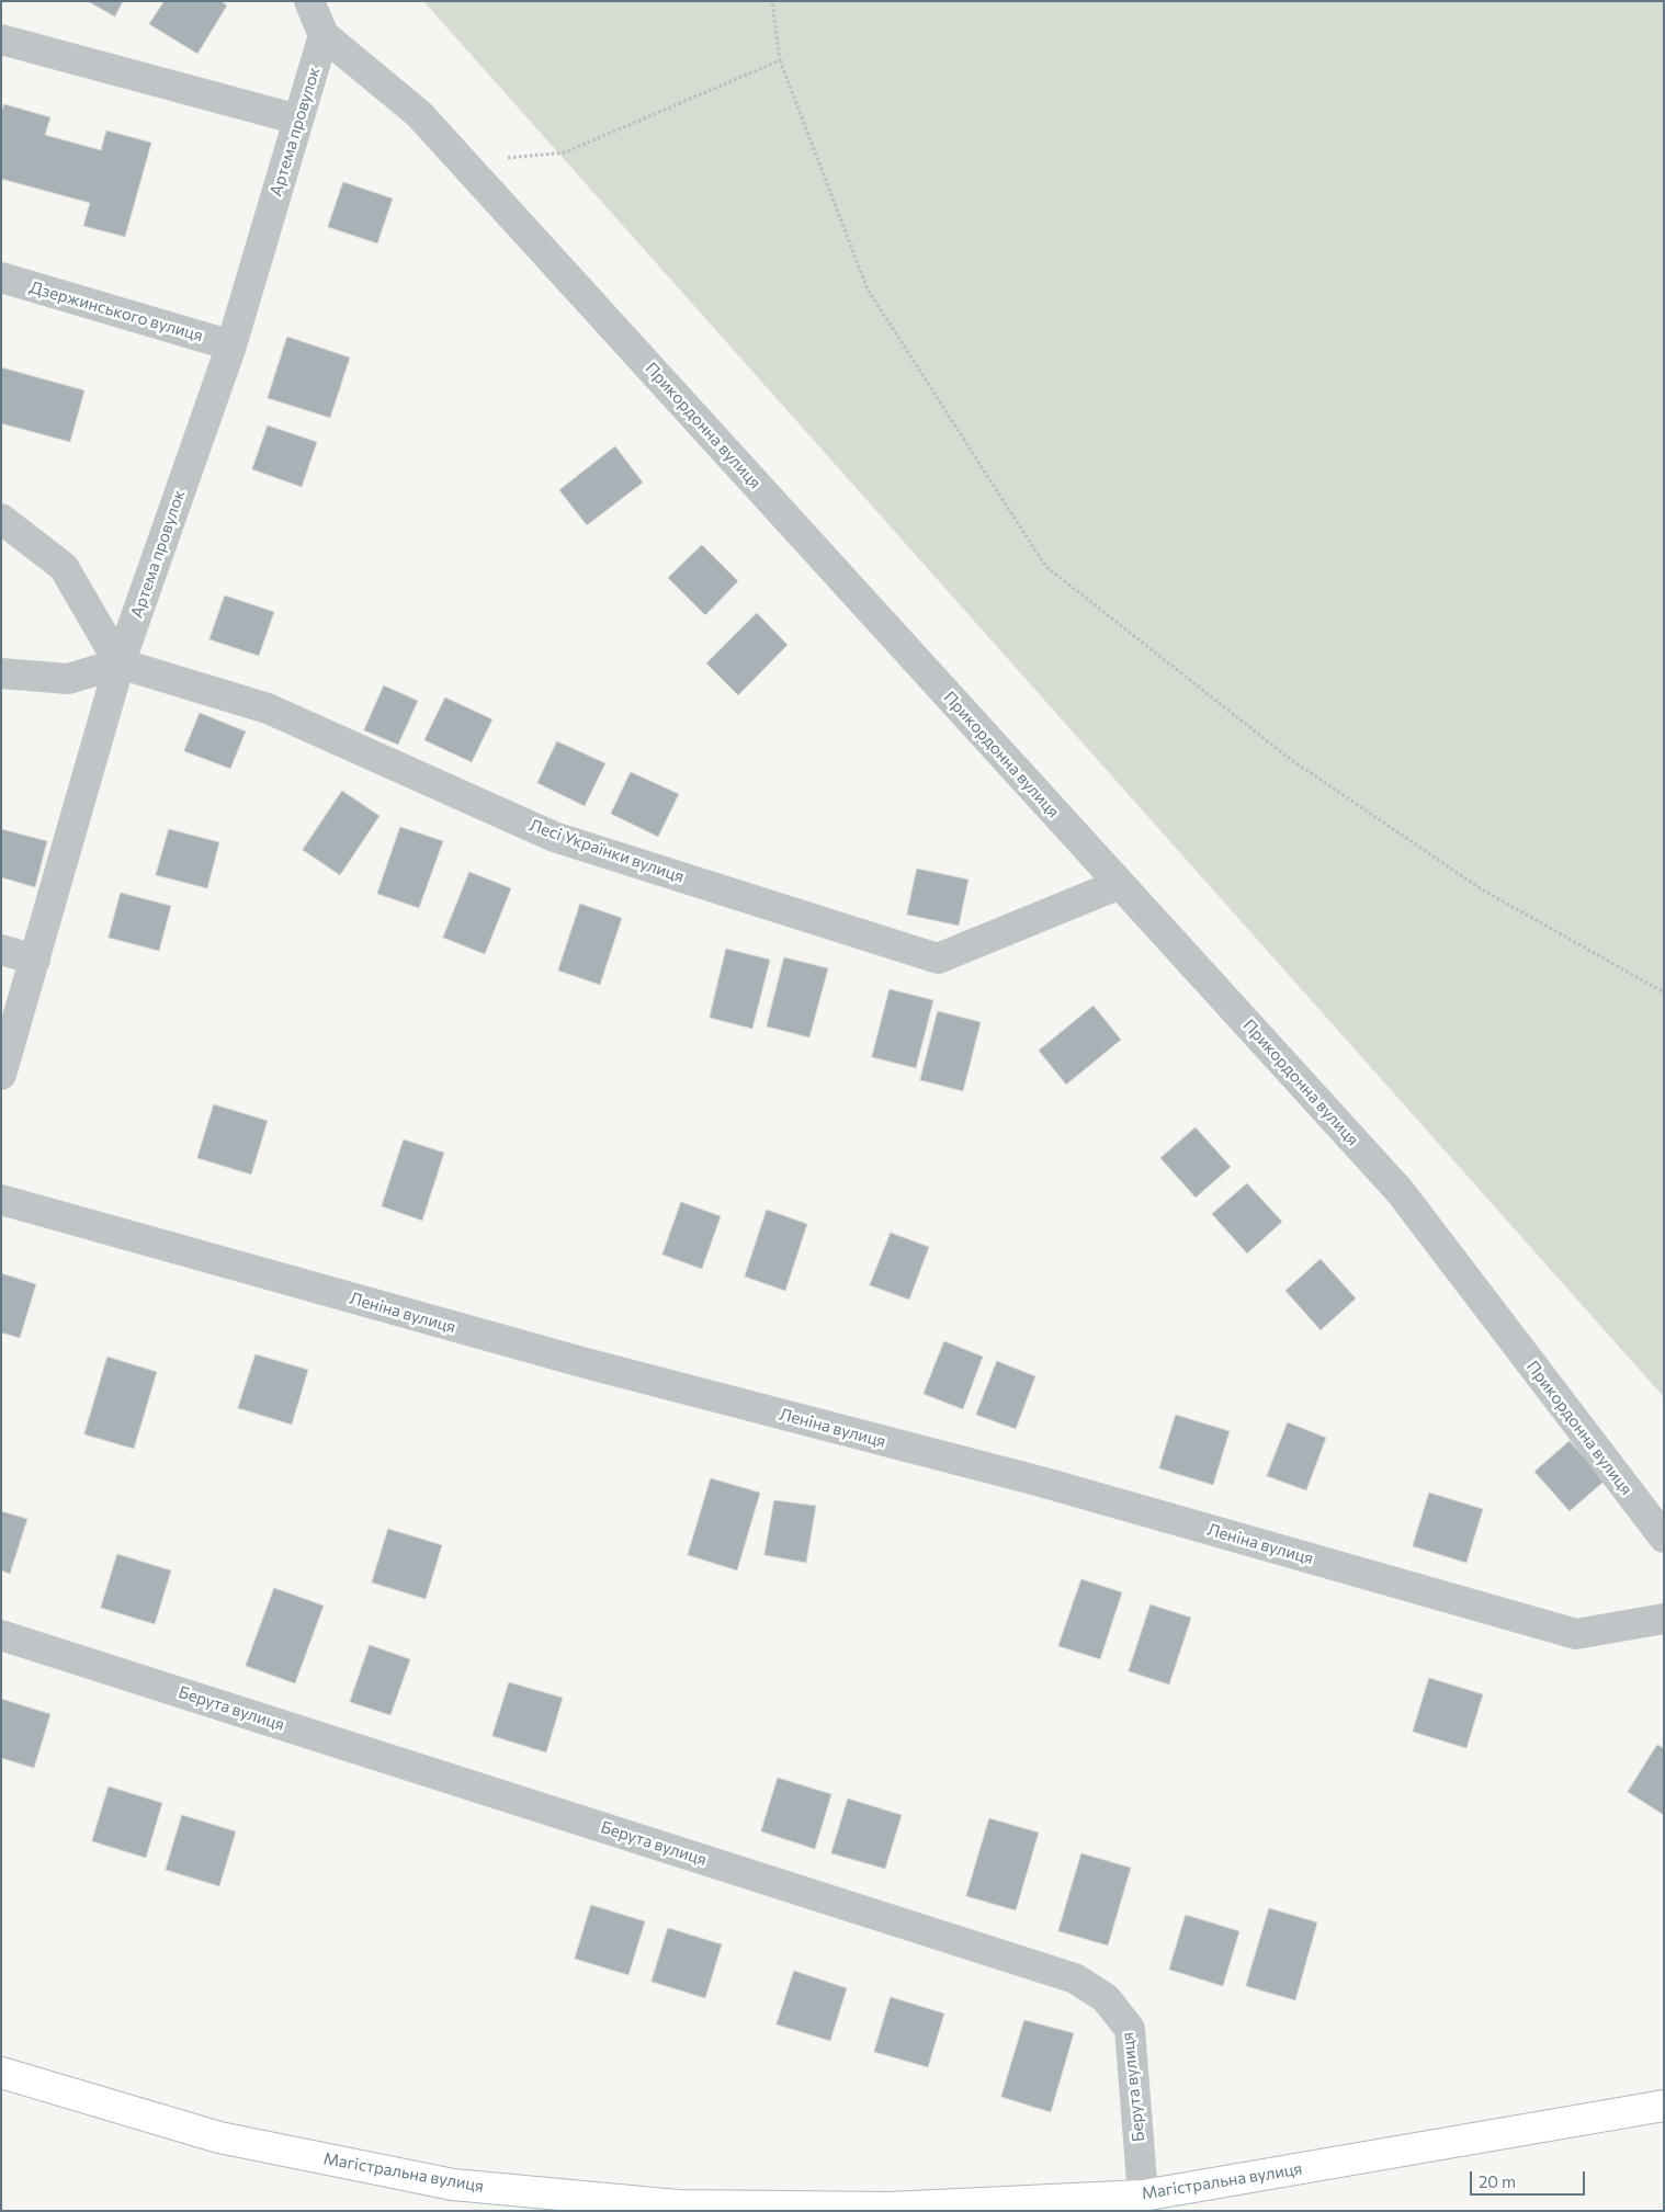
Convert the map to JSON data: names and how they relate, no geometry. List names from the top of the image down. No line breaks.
{"streets":{"main road":["Магістральна вулиця"],"street":["Артема провулок","Дзержинського вулиця","Прикордонна вулиця","Лесі Українки вулиця","Леніна вулиця","Берута вулиця"]},"crossings":[["Артема провулок","Дзержинського вулиця"],["Артема провулок","Прикордонна вулиця"],["Артема провулок","Лесі Українки вулиця"],["Прикордонна вулиця","Лесі Українки вулиця"],["Берута вулиця","Магістральна вулиця"]],"scale_bar":"20 m"}
